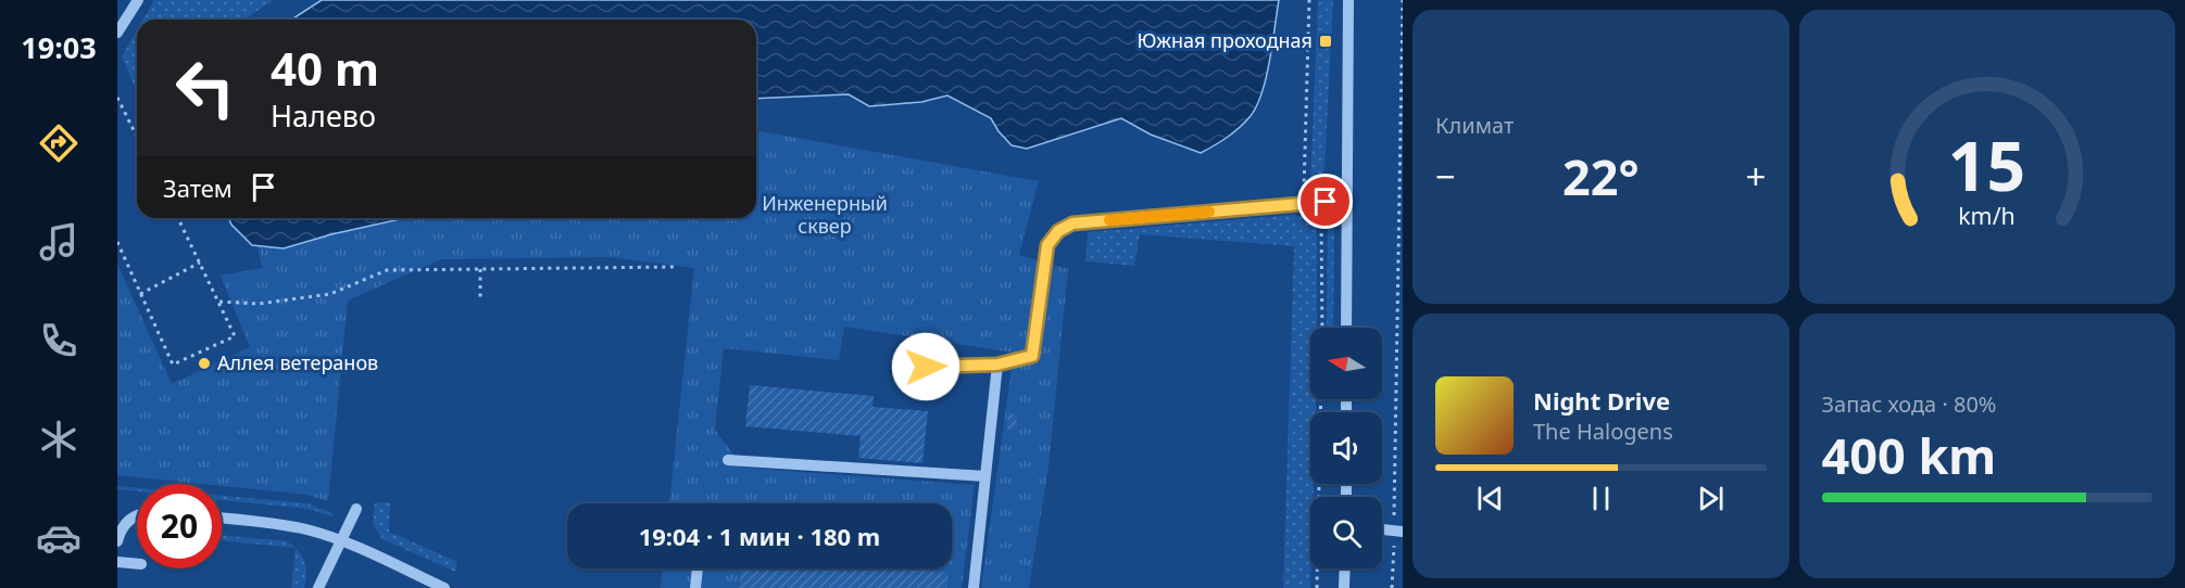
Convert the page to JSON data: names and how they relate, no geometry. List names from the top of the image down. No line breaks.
{"parks":["Инженерный сквер"],"places":{"transit":["Южная проходная"],"other":["Аллея ветеранов"]},"north":"left","page":{"tabs":"19:03","tile":["Климат",["Запас хода · 80%","400 km"]],"turn":["40 m","Налево"],"heat":["−","22°","+"],"then":"Затем","song":["Night Drive","The Halogens"],"limit":"20","trip":"19:04 · 1 мин · 180 m","gauge":["15","km/h"]}}
